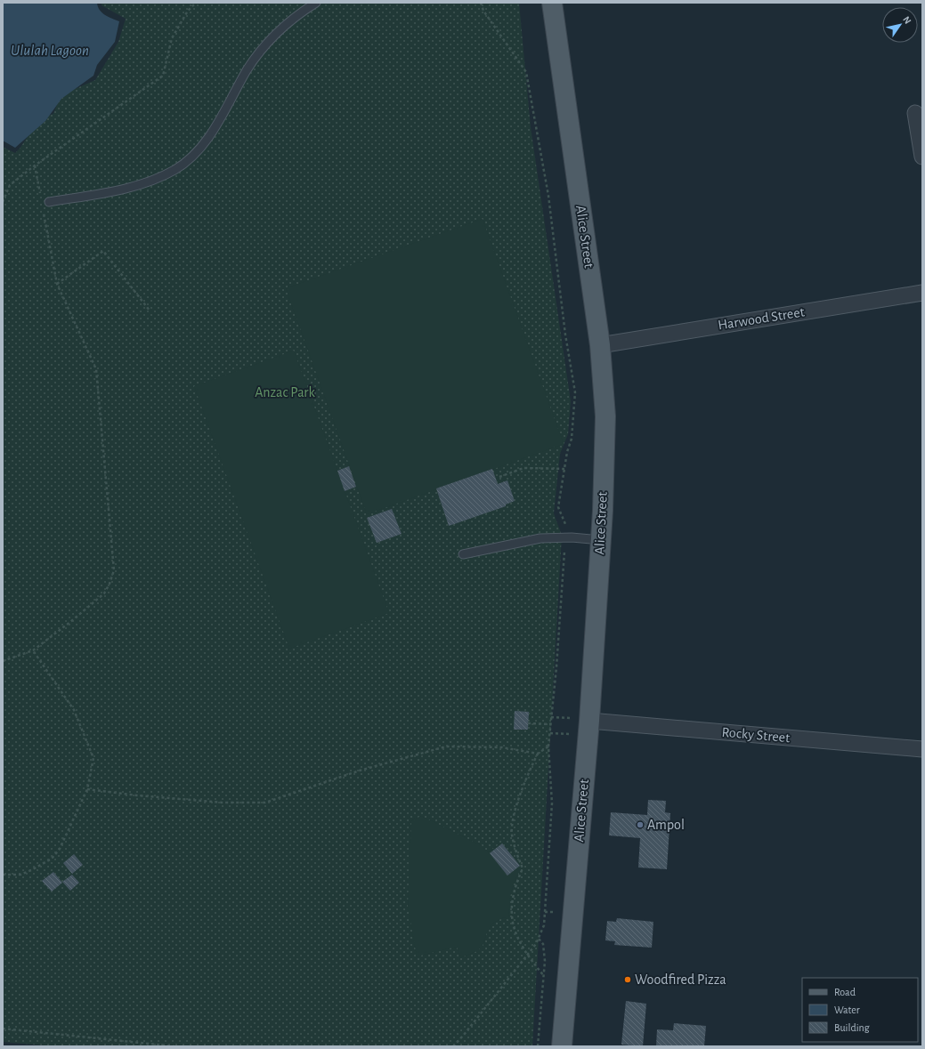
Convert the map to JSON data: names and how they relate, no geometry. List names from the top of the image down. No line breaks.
{"streets":{"main road":["Alice Street"],"street":["Harwood Street","Rocky Street"]},"crossings":[["Alice Street","Harwood Street"],["Alice Street","Rocky Street"]],"water":["Ululah Lagoon"],"parks":["Anzac Park"],"places":["Ampol","Woodfired Pizza"],"legend":["Road","Water","Building"],"north":"top right"}
